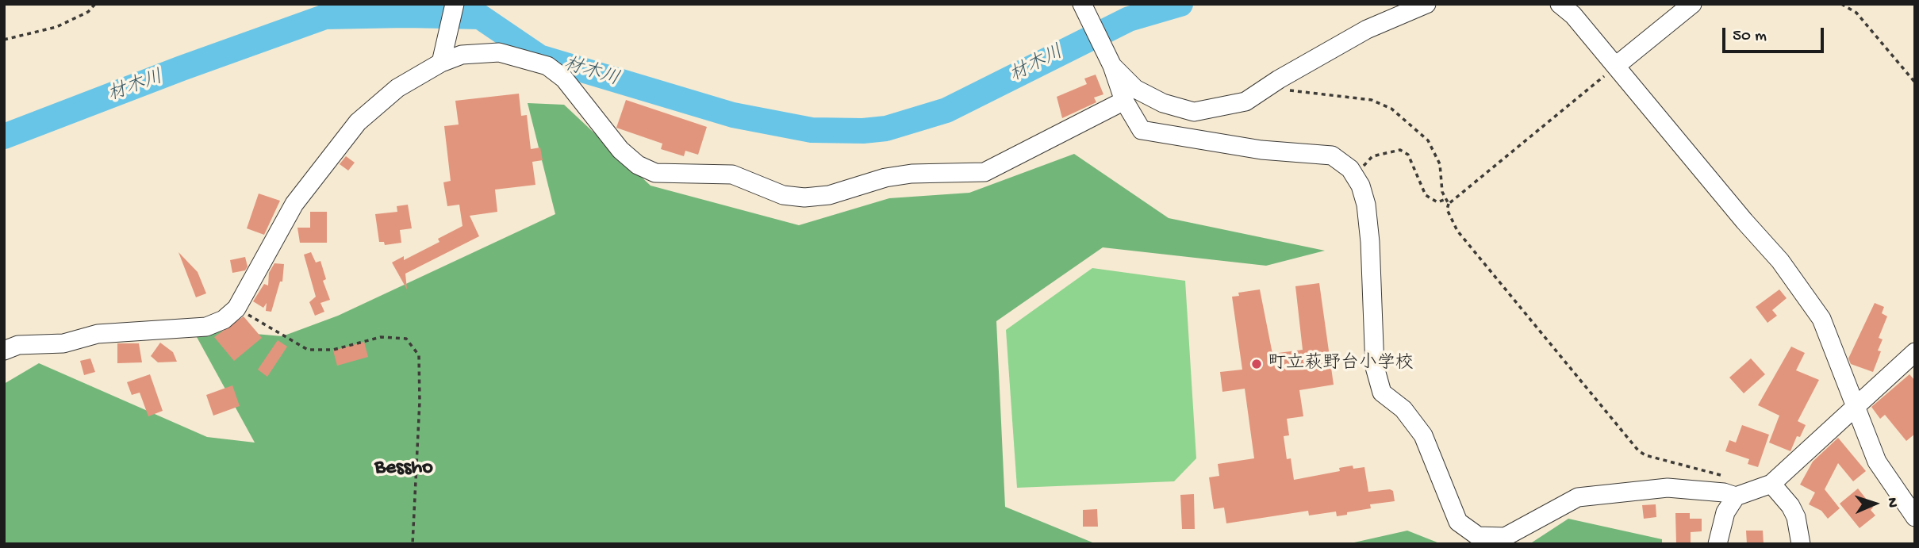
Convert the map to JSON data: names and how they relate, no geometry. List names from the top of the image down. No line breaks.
{"districts":["Bessho"],"water":["材木川"],"places":["町立萩野台小学校"],"scale_bar":"50 m","north":"right"}
